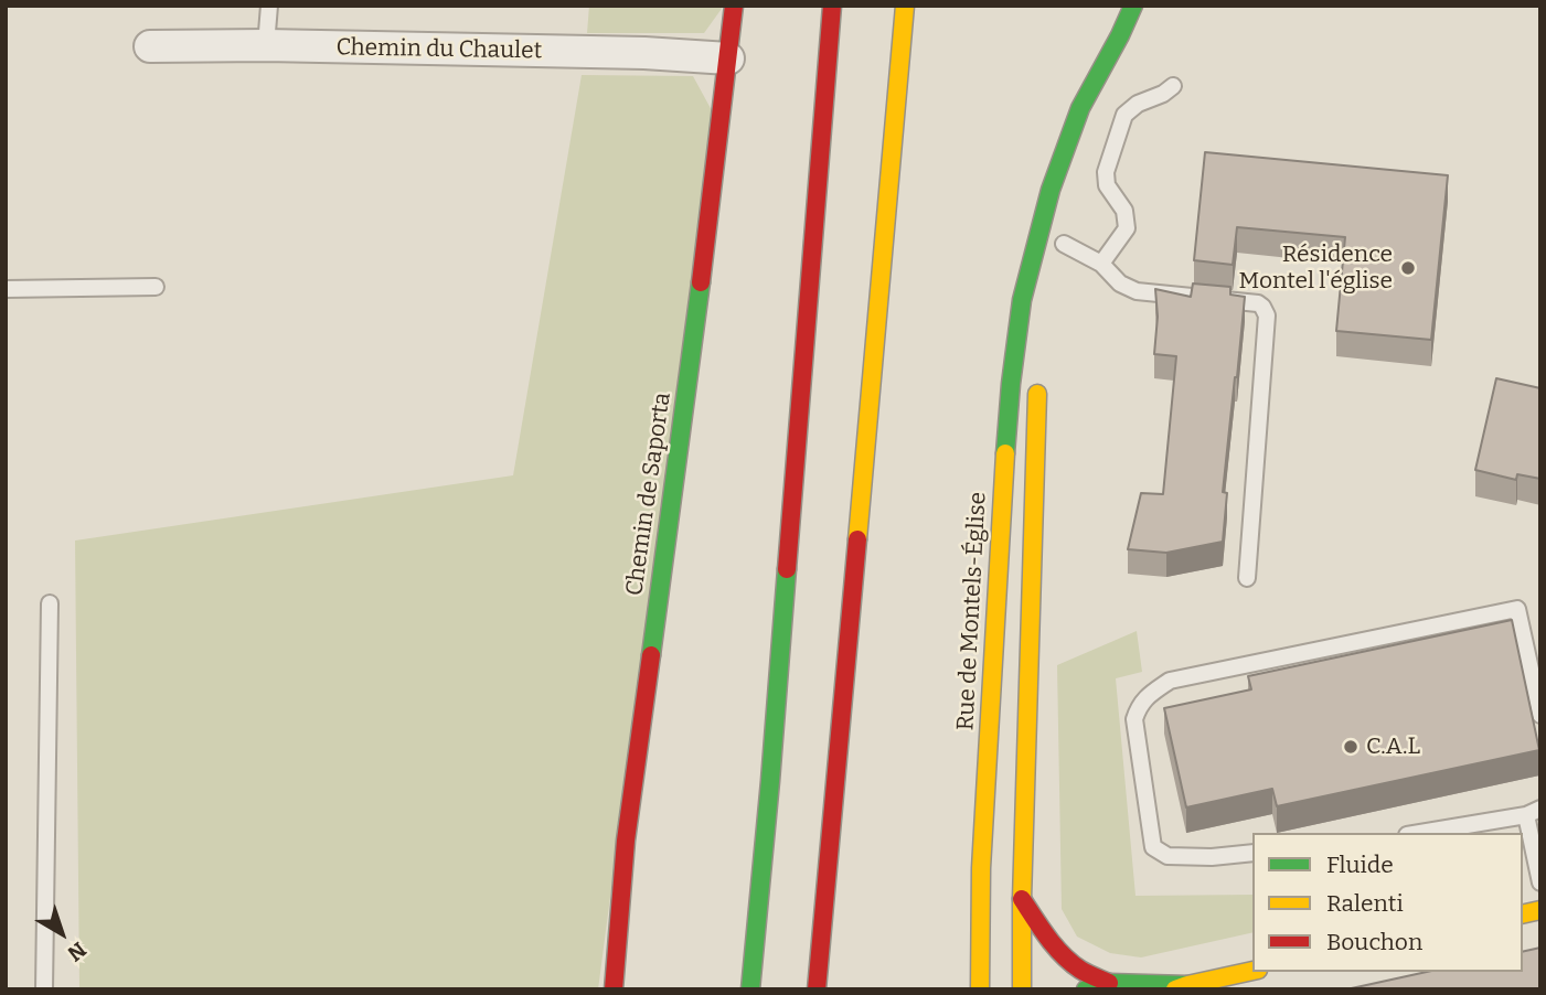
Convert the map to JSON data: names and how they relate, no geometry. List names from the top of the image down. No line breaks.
{"streets":{"main road":["Chemin de Saporta","Rue de Montels-Église"],"street":["Chemin du Chaulet"]},"crossings":[["Chemin du Chaulet","Chemin de Saporta"]],"places":["Résidence Montel l'église","C.A.L"],"legend":["Fluide","Ralenti","Bouchon"],"north":"bottom right"}
